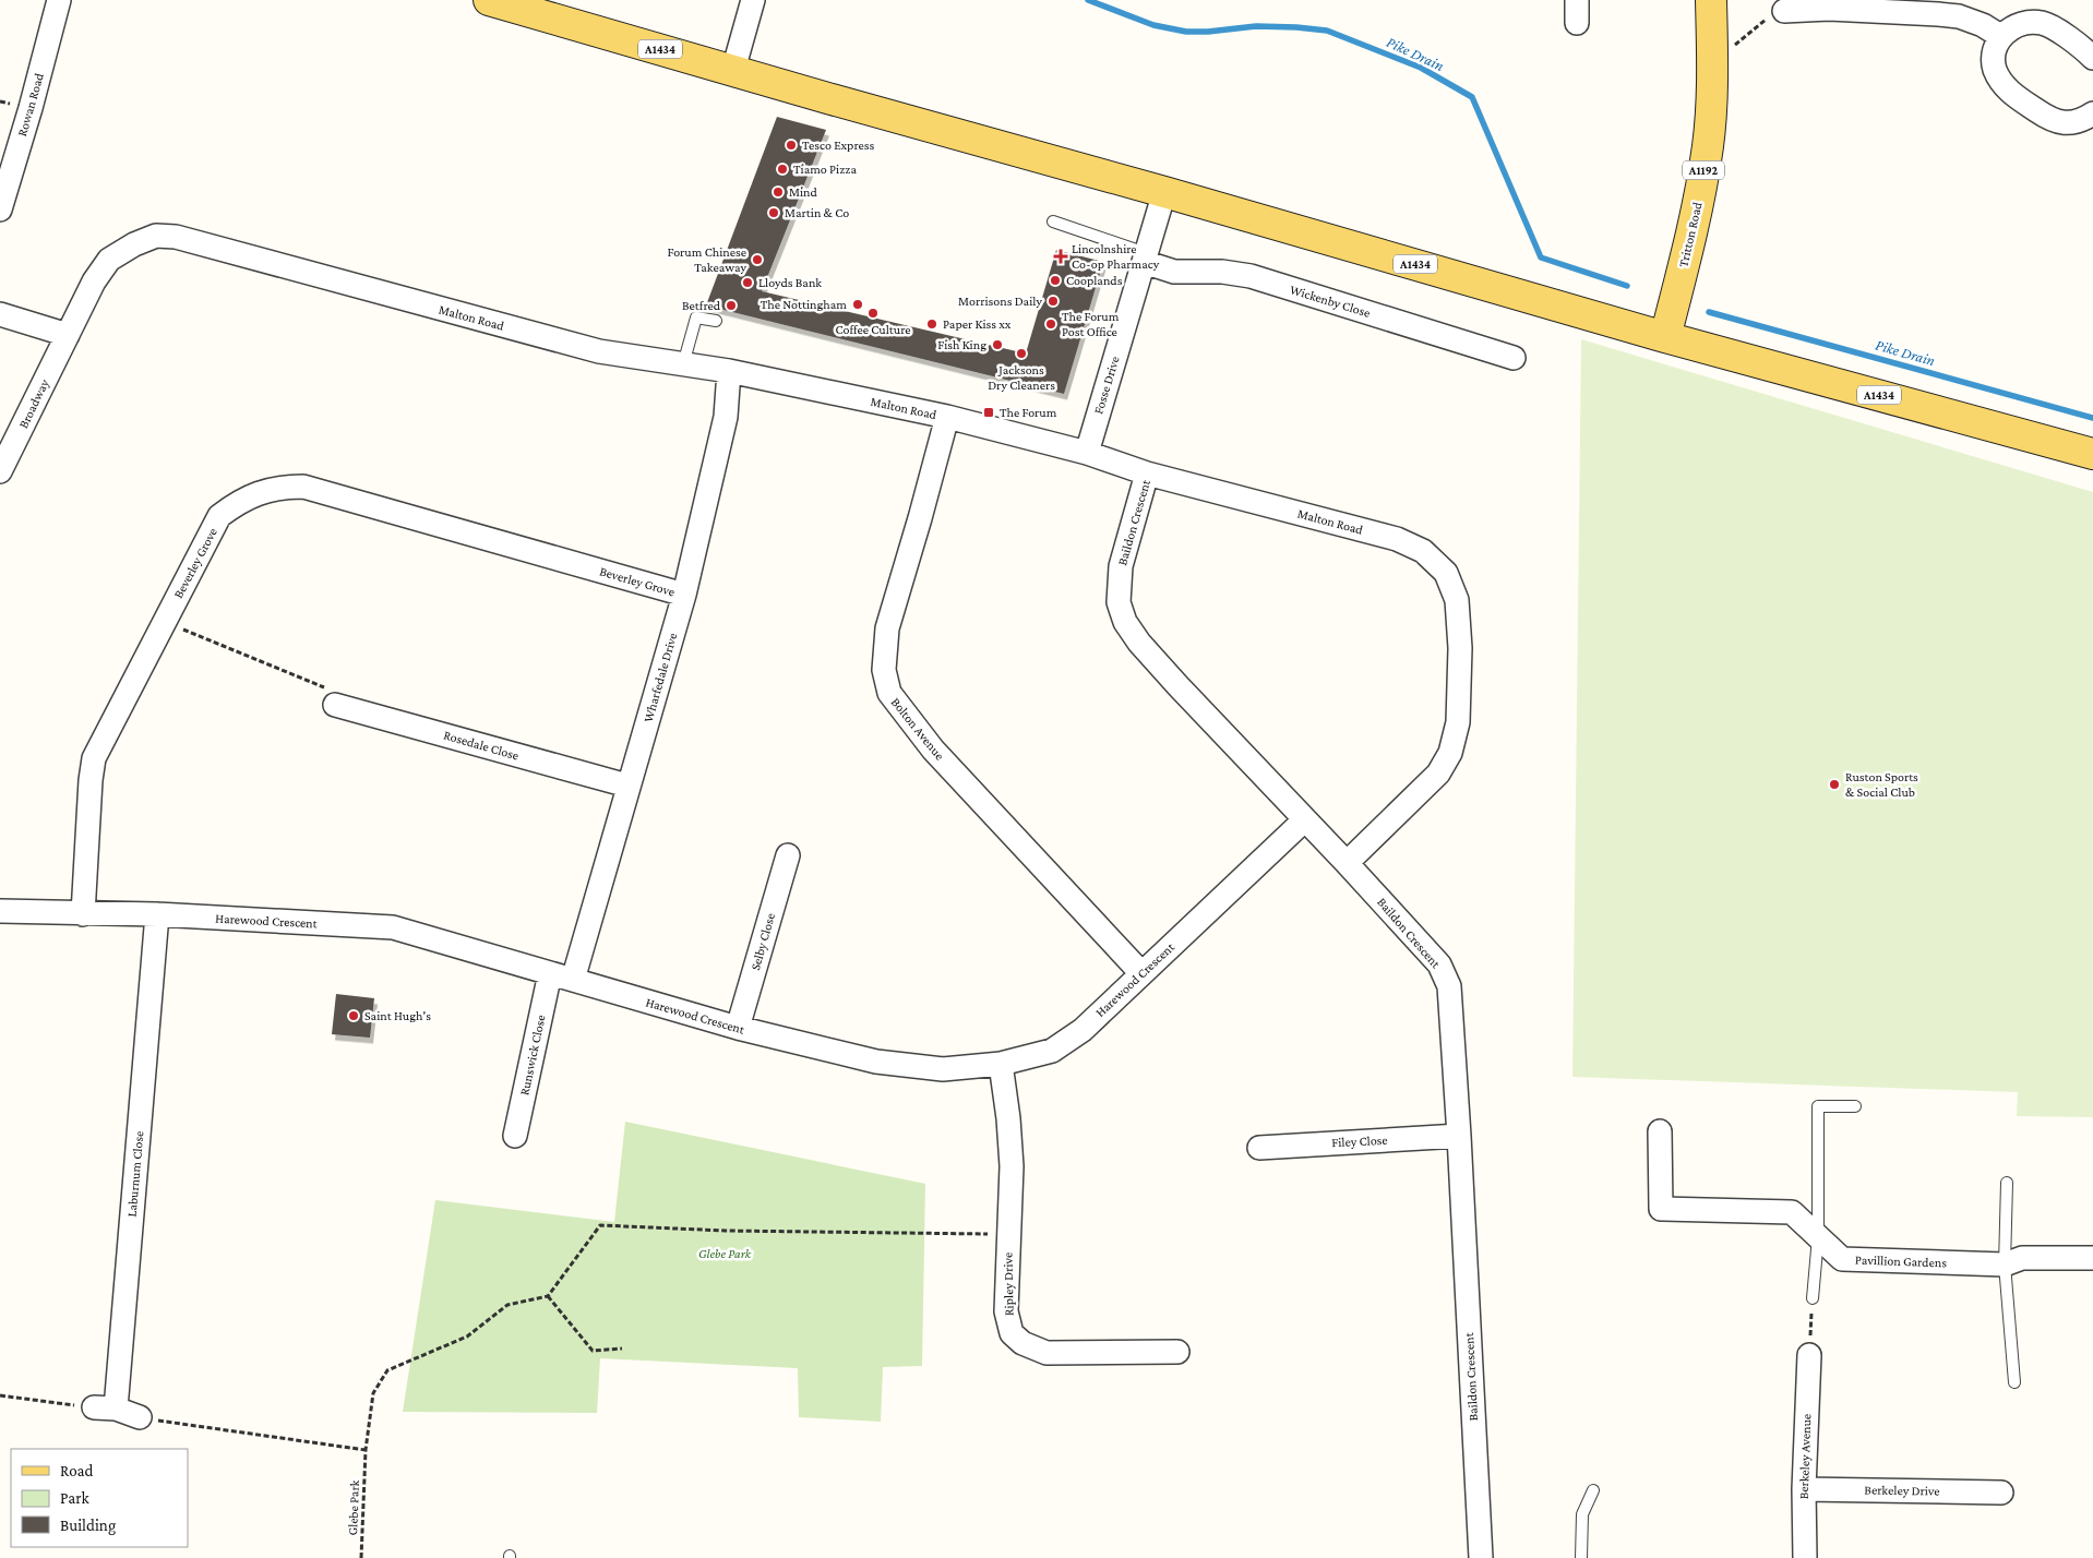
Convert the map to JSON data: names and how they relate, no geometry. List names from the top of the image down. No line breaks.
{"streets":{"main road":["A1434","A1192","Tritton Road"],"street":["Rowan Road","Wickenby Close","Malton Road","Fosse Drive","Broadway","Baildon Crescent","Beverley Grove","Wharfedale Drive","Bolton Avenue","Rosedale Close","Harewood Crescent","Selby Close","Runswick Close","Filey Close","Laburnum Close","Pavillion Gardens","Ripley Drive","Berkeley Avenue","Berkeley Drive"],"path":["Glebe Park"]},"crossings":[["A1434","Tritton Road"],["A1434","Fosse Drive"],["Wickenby Close","Fosse Drive"],["Malton Road","Fosse Drive"],["Malton Road","Broadway"],["Malton Road","Baildon Crescent"],["Malton Road","Wharfedale Drive"],["Malton Road","Bolton Avenue"],["Baildon Crescent","Harewood Crescent"],["Baildon Crescent","Filey Close"],["Beverley Grove","Wharfedale Drive"],["Beverley Grove","Harewood Crescent"],["Wharfedale Drive","Rosedale Close"],["Wharfedale Drive","Harewood Crescent"],["Bolton Avenue","Harewood Crescent"],["Harewood Crescent","Selby Close"],["Harewood Crescent","Runswick Close"],["Harewood Crescent","Laburnum Close"],["Harewood Crescent","Ripley Drive"],["Berkeley Avenue","Berkeley Drive"]],"water":["Pike Drain"],"parks":["Glebe Park"],"places":{"other":["Tesco Express","Tiamo Pizza","Mind","Martin & Co","Forum Chinese Takeaway","Cooplands","Lloyds Bank","Morrisons Daily","The Nottingham","Betfred","Coffee Culture","Paper Kiss xx","The Forum Post Office","Fish King","Jacksons Dry Cleaners","Ruston Sports & Social Club","Saint Hugh's"],"health":["Lincolnshire Co-op Pharmacy"],"transit":["The Forum"]},"legend":["Road","Park","Building"]}
